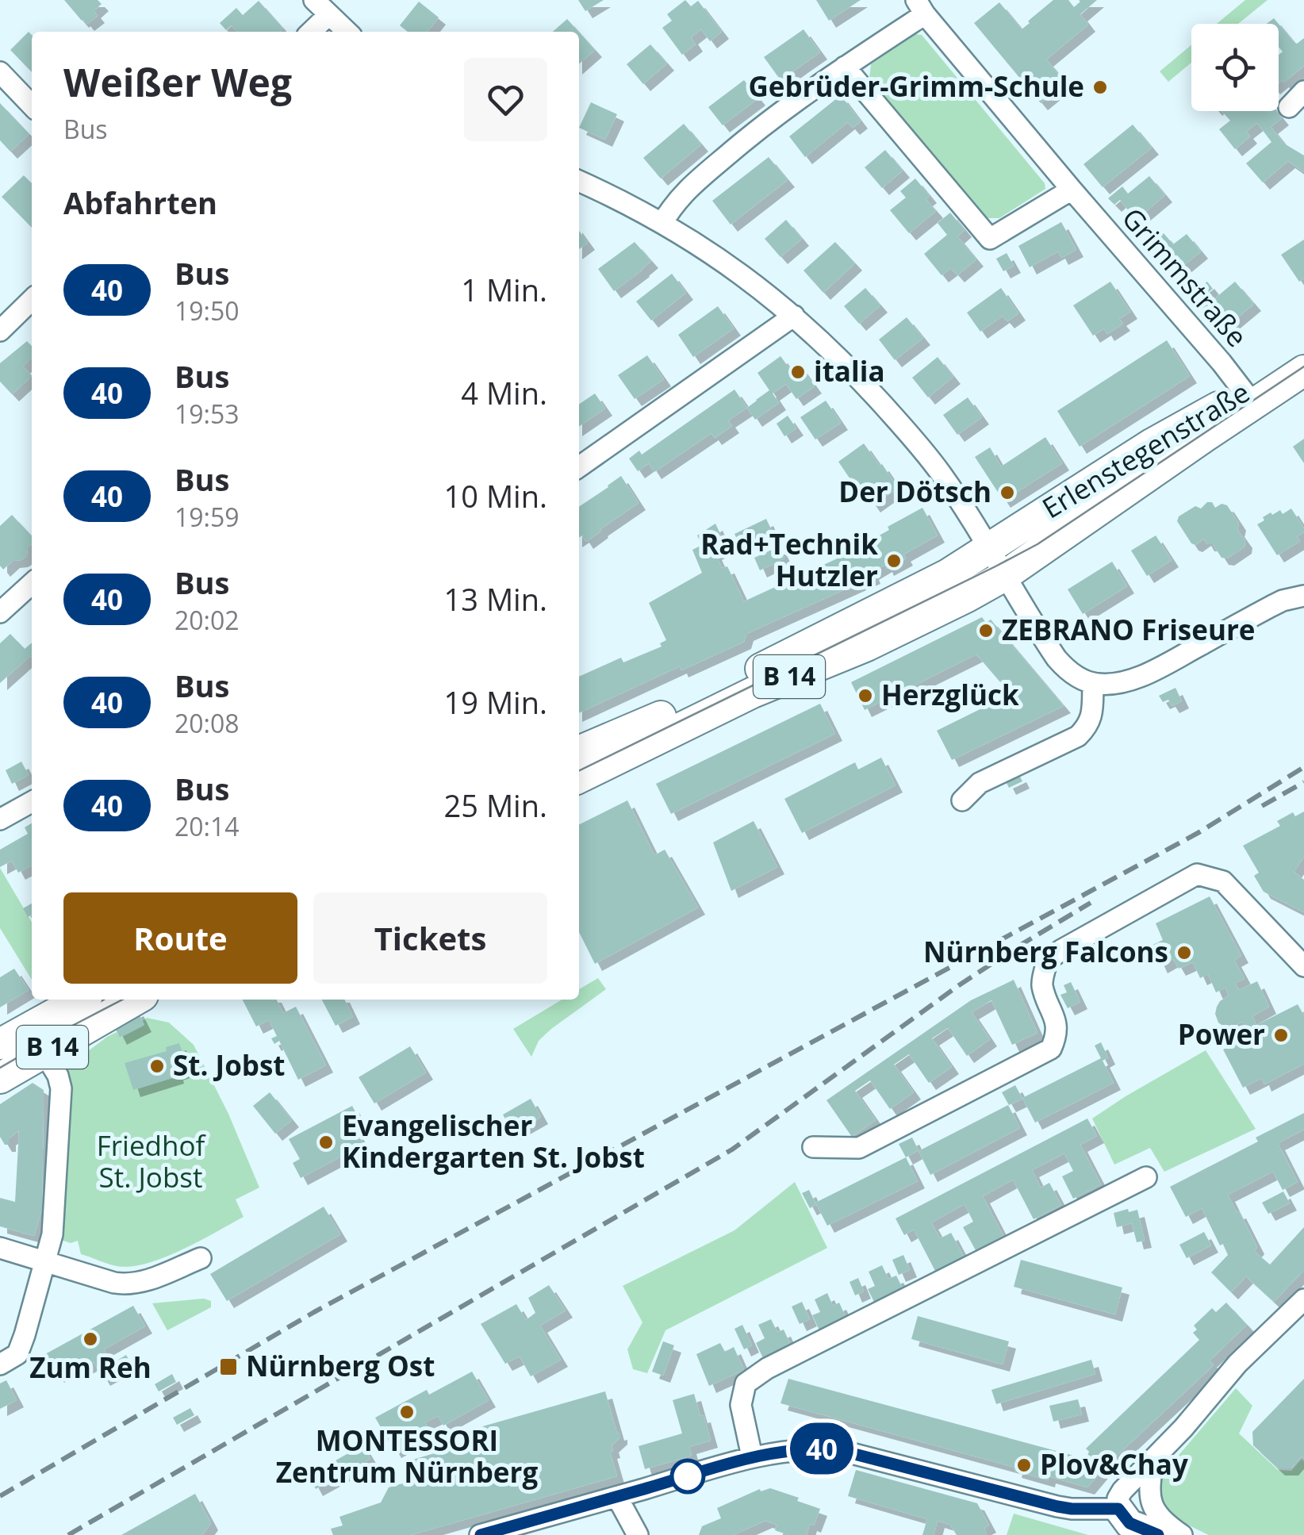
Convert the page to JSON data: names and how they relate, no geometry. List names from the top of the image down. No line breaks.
{"streets":{"main road":["Erlenstegenstraße","B 14"],"street":["Grimmstraße"]},"crossings":[["Grimmstraße","Erlenstegenstraße"],["Erlenstegenstraße","B 14"]],"parks":["Friedhof St. Jobst"],"places":{"other":["Gebrüder-Grimm-Schule","italia","Der Dötsch","Rad+Technik Hutzler","ZEBRANO Friseure","Herzglück","Nürnberg Falcons","Power","St. Jobst","Evangelischer Kindergarten St. Jobst","Zum Reh","MONTESSORI Zentrum Nürnberg","Plov&Chay"],"transit":["Nürnberg Ost"]},"lines":["bus line 40"],"page":{"on_map":"40","heading":[["Weißer Weg","Bus"],"Abfahrten"],"list":[{"mark":"40","name":"Bus","note":"19:50","value":"1 Min."},{"mark":"40","name":"Bus","note":"19:53","value":"4 Min."},{"mark":"40","name":"Bus","note":"19:59","value":"10 Min."},{"mark":"40","name":"Bus","note":"20:02","value":"13 Min."},{"mark":"40","name":"Bus","note":"20:08","value":"19 Min."},{"mark":"40","name":"Bus","note":"20:14","value":"25 Min."}],"buttons":["Route","Tickets"]}}
